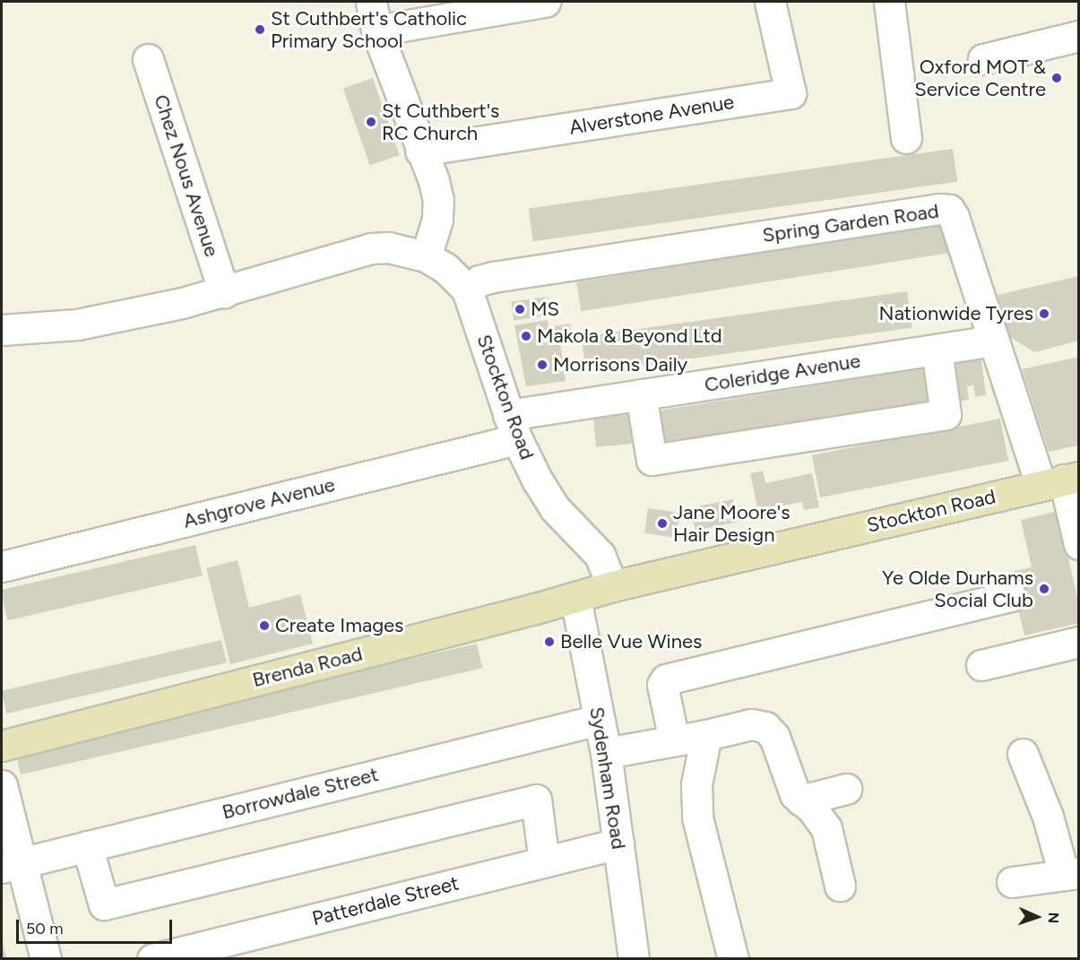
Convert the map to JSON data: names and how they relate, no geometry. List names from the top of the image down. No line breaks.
{"streets":{"main road":["Stockton Road","Brenda Road"],"street":["Alverstone Avenue","Chez Nous Avenue","Spring Garden Road","Coleridge Avenue","Ashgrove Avenue","Sydenham Road","Borrowdale Street","Patterdale Street"]},"crossings":[["Chez Nous Avenue","Stockton Road"],["Spring Garden Road","Coleridge Avenue"],["Spring Garden Road","Stockton Road"],["Coleridge Avenue","Stockton Road"],["Coleridge Avenue","Ashgrove Avenue"],["Stockton Road","Ashgrove Avenue"],["Stockton Road","Brenda Road"],["Brenda Road","Sydenham Road"],["Sydenham Road","Borrowdale Street"],["Sydenham Road","Patterdale Street"]],"places":["St Cuthbert's Catholic Primary School","Oxford MOT & Service Centre","St Cuthbert's RC Church","MS","Nationwide Tyres","Makola & Beyond Ltd","Morrisons Daily","Jane Moore's Hair Design","Ye Olde Durhams Social Club","Create Images","Belle Vue Wines"],"scale_bar":"50 m","north":"right"}
